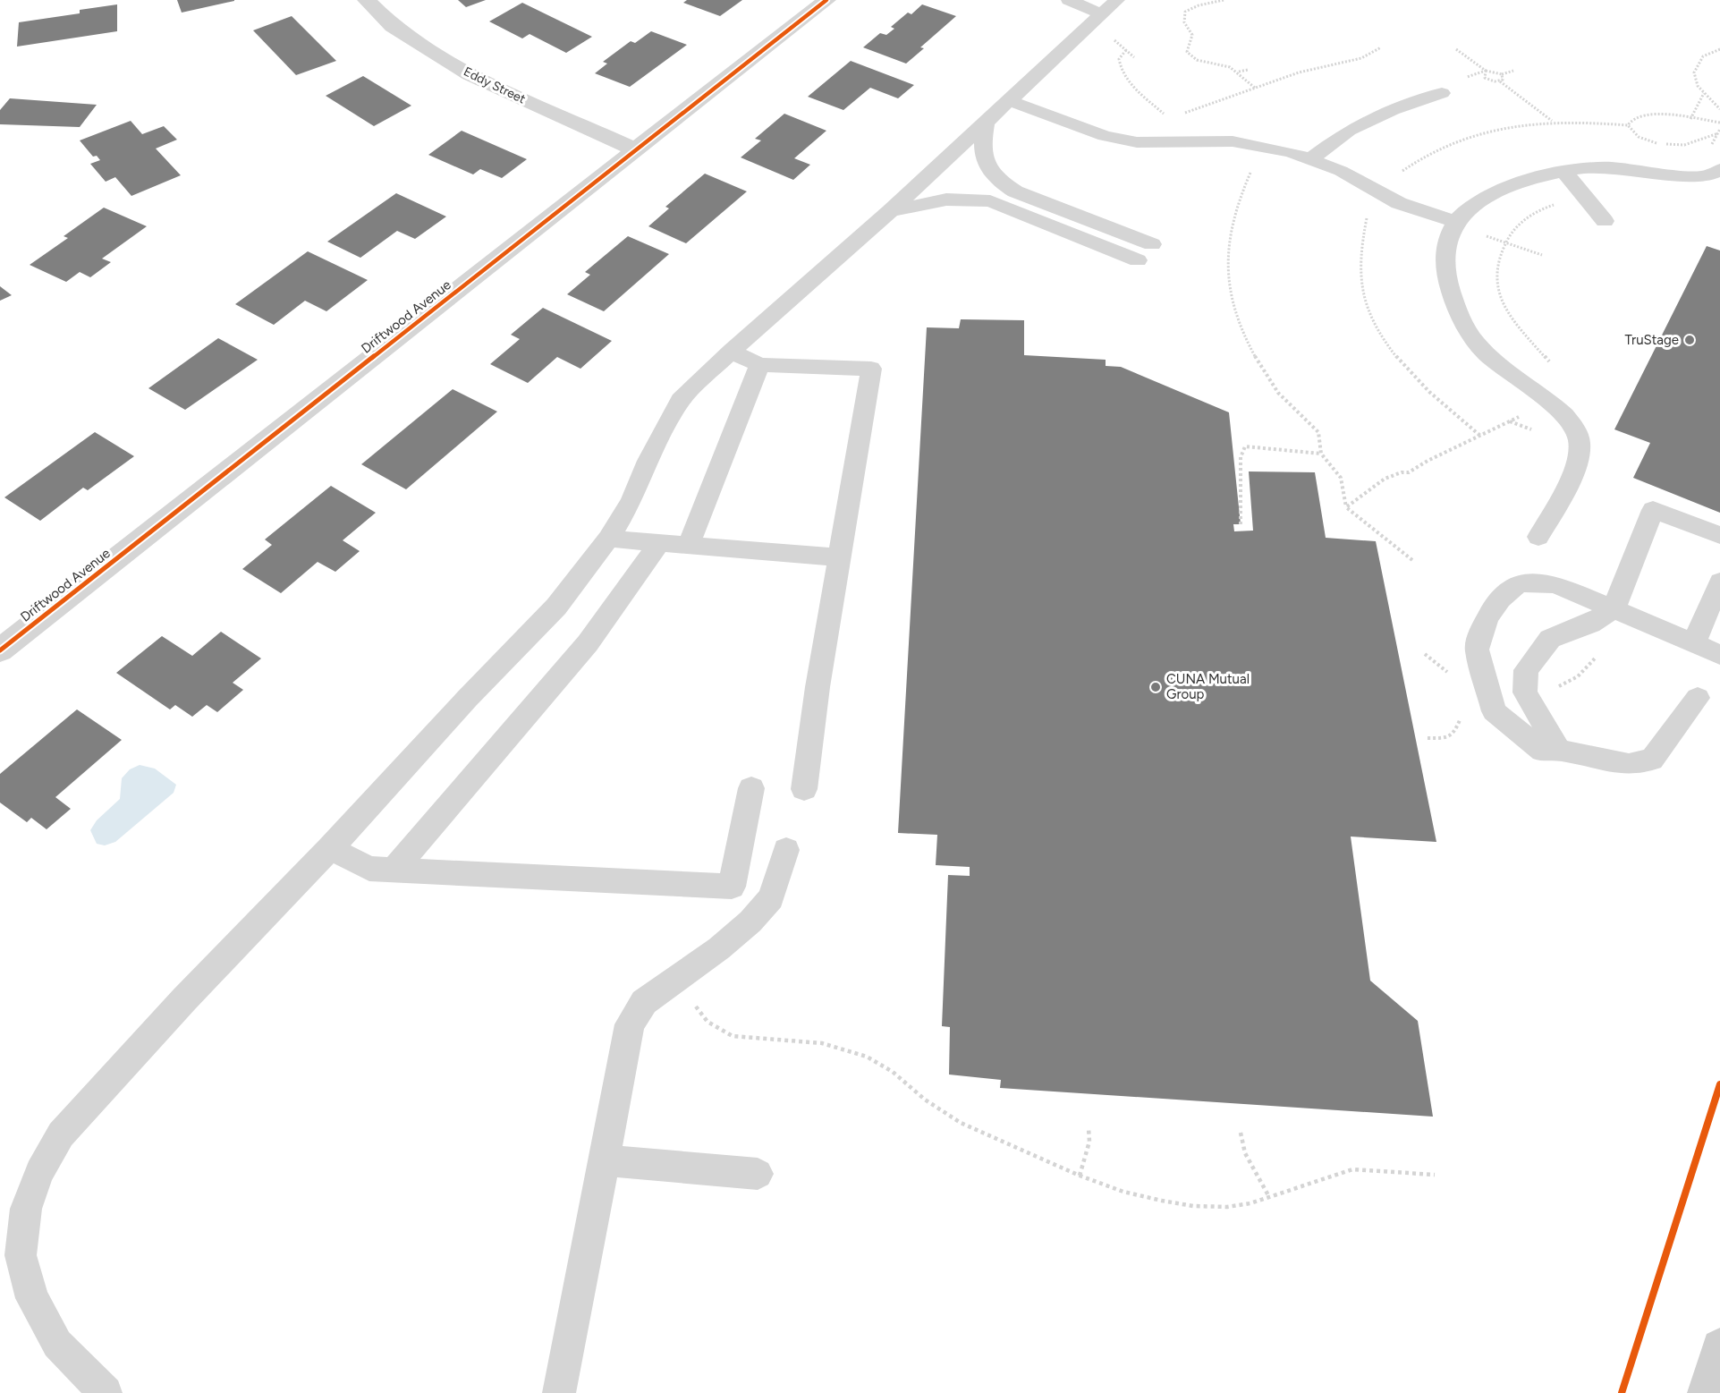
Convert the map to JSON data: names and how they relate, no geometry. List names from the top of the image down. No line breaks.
{"streets":{"street":["Eddy Street","Driftwood Avenue"]},"crossings":[["Eddy Street","Driftwood Avenue"]],"places":["TruStage","CUNA Mutual Group"]}
